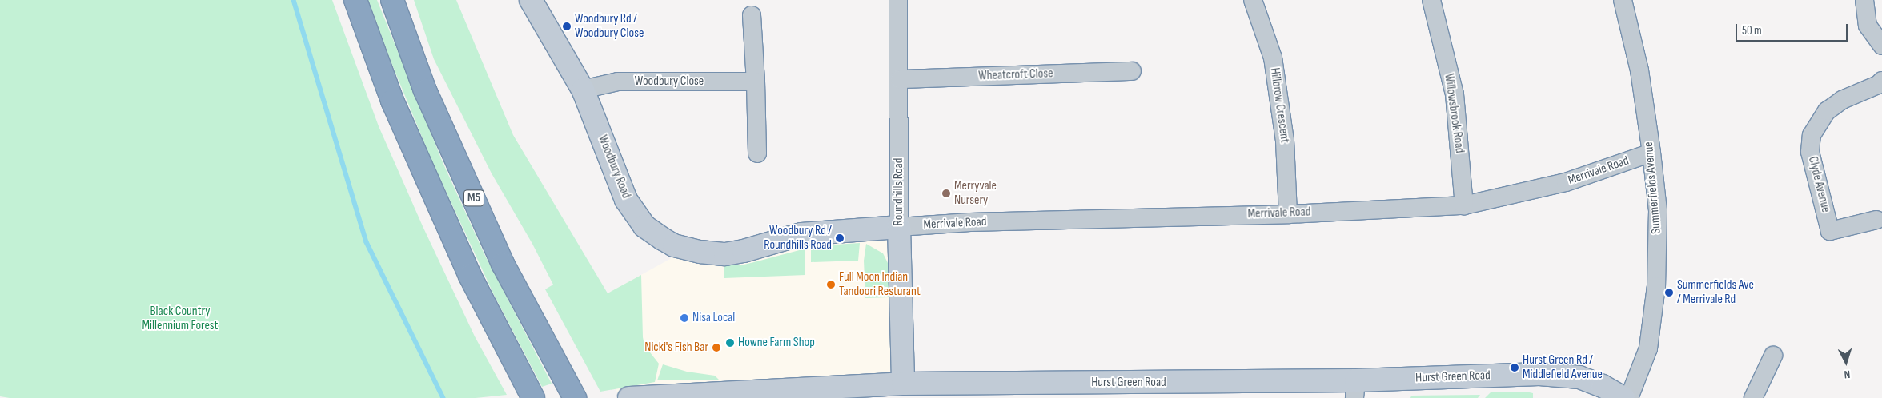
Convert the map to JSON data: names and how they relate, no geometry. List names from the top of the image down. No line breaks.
{"streets":{"highway":["M5"],"street":["Wheatcroft Close","Woodbury Close","Hillbrow Crescent","Willowsbrook Road","Woodbury Road","Merrivale Road","Clyde Avenue","Summerfields Avenue","Roundhills Road","Hurst Green Road"]},"crossings":[["Wheatcroft Close","Roundhills Road"],["Woodbury Close","Woodbury Road"],["Hillbrow Crescent","Merrivale Road"],["Willowsbrook Road","Merrivale Road"],["Woodbury Road","Merrivale Road"],["Woodbury Road","Roundhills Road"],["Merrivale Road","Summerfields Avenue"],["Merrivale Road","Roundhills Road"],["Roundhills Road","Hurst Green Road"]],"parks":["Black Country Millennium Forest"],"places":["Woodbury Rd / Woodbury Close","Merryvale Nursery","Woodbury Rd / Roundhills Road","Full Moon Indian Tandoori Resturant","Summerfields Ave / Merrivale Rd","Nisa Local","Howne Farm Shop","Nicki's Fish Bar","Hurst Green Rd / Middlefield Avenue"],"scale_bar":"50 m","north":"bottom"}
